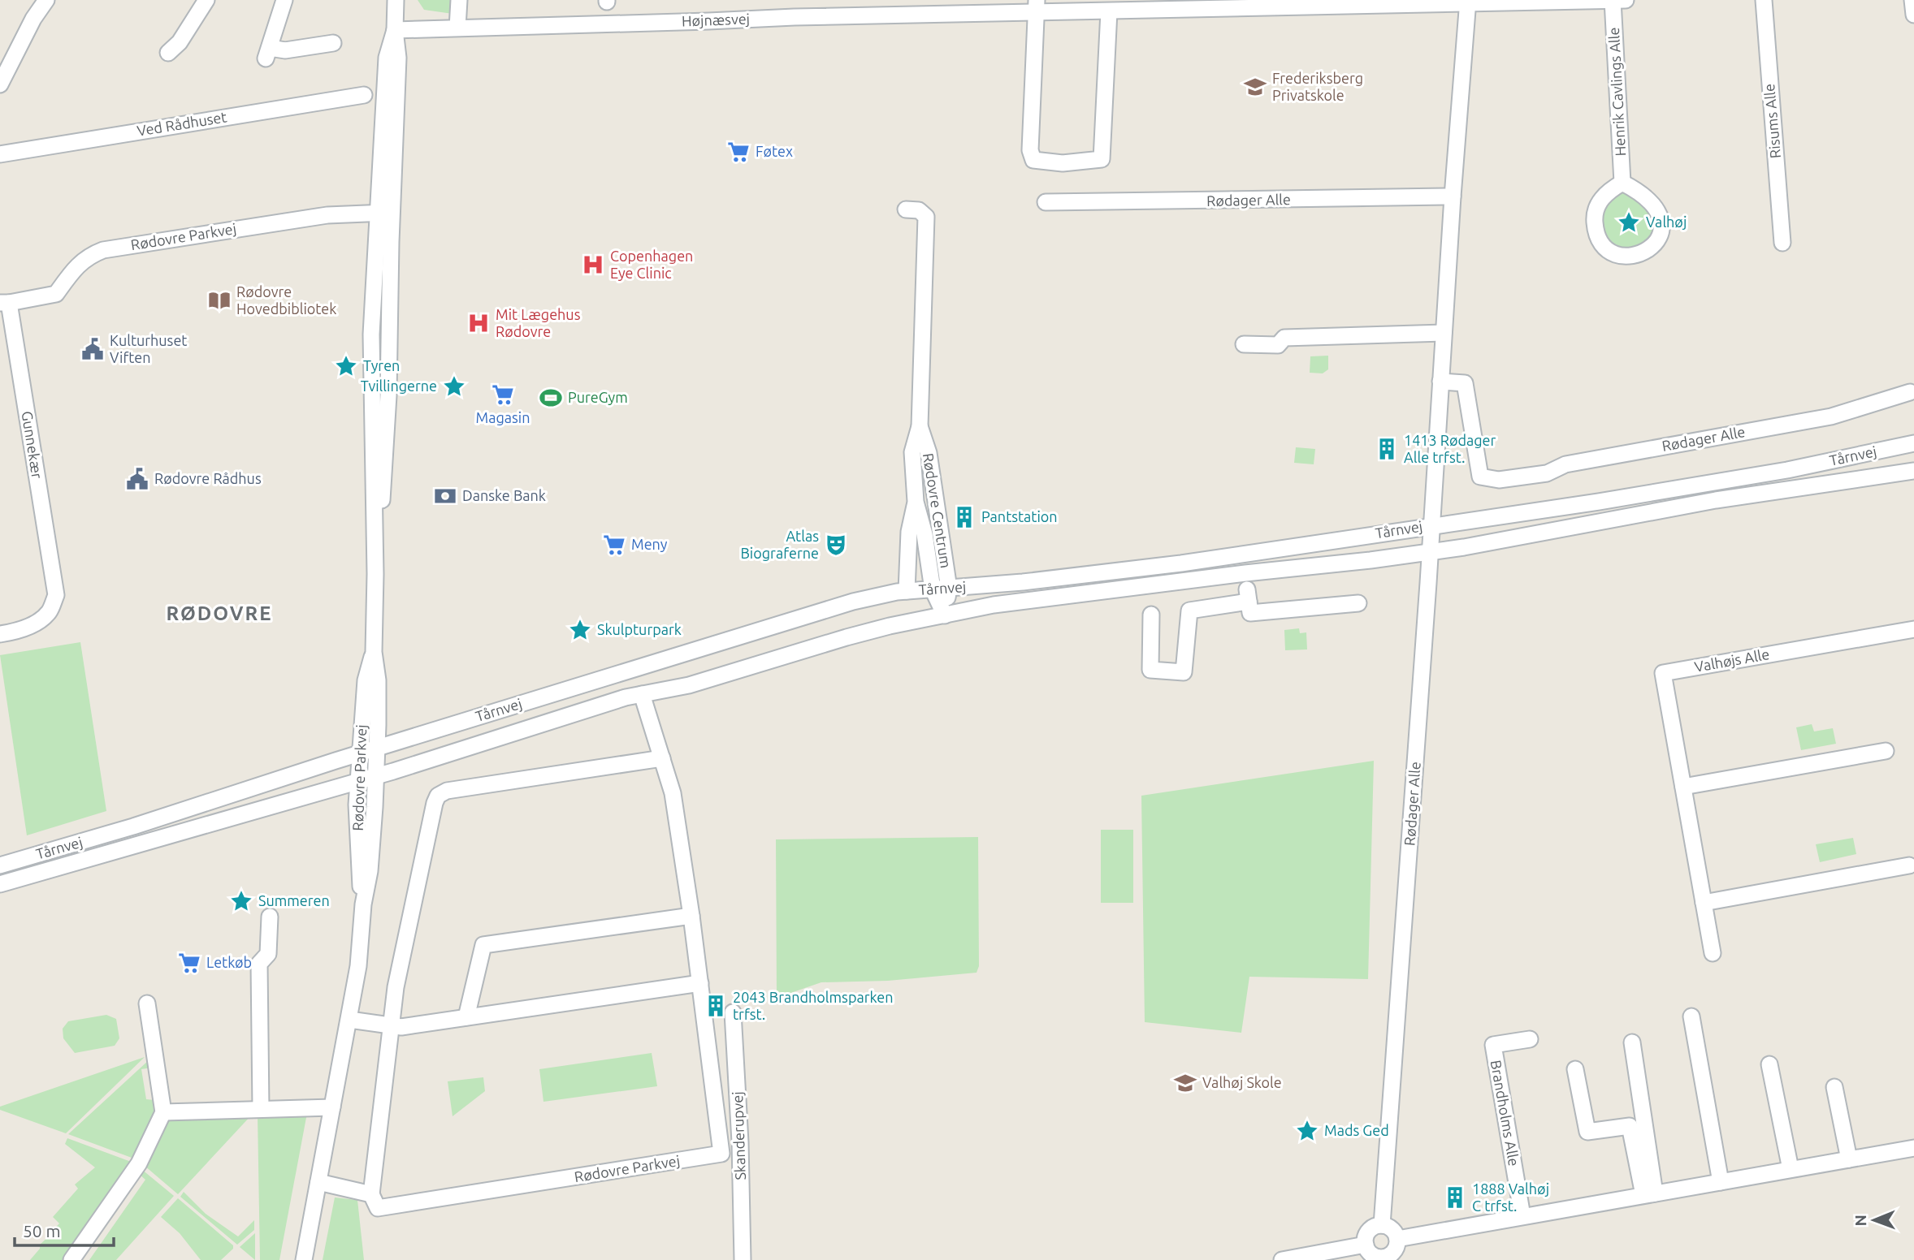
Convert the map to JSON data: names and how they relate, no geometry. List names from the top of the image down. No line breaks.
{"streets":{"street":["Højnæsvej","Henrik Cavlings Alle","Risums Alle","Ved Rådhuset","Rødager Alle","Rødovre Parkvej","Gunnekær","Tårnvej","Rødovre Centrum","Valhøjs Alle","Brandholms Alle","Skanderupvej"]},"crossings":[["Højnæsvej","Henrik Cavlings Alle"],["Højnæsvej","Rødager Alle"],["Højnæsvej","Rødovre Parkvej"],["Rødager Alle","Tårnvej"],["Rødovre Parkvej","Gunnekær"],["Rødovre Parkvej","Tårnvej"],["Tårnvej","Rødovre Centrum"]],"districts":["RØDOVRE"],"places":{"school or university":["Frederiksberg Privatskole","Valhøj Skole"],"supermarket":["Føtex","Magasin","Meny","Letkøb"],"place":["Valhøj","Tyren","Tvillingerne","Skulpturpark","Summeren","Mads Ged"],"hospital":["Copenhagen Eye Clinic","Mit Lægehus Rødovre"],"library":["Rødovre Hovedbibliotek"],"public building":["Kulturhuset Viften","Rødovre Rådhus"],"sports":["PureGym"],"building":["1413 Rødager Alle trfst.","Pantstation","2043 Brandholmsparken trfst.","1888 Valhøj C trfst."],"bank":["Danske Bank"],"theatre":["Atlas Biograferne"]},"scale_bar":"50 m","north":"left"}
